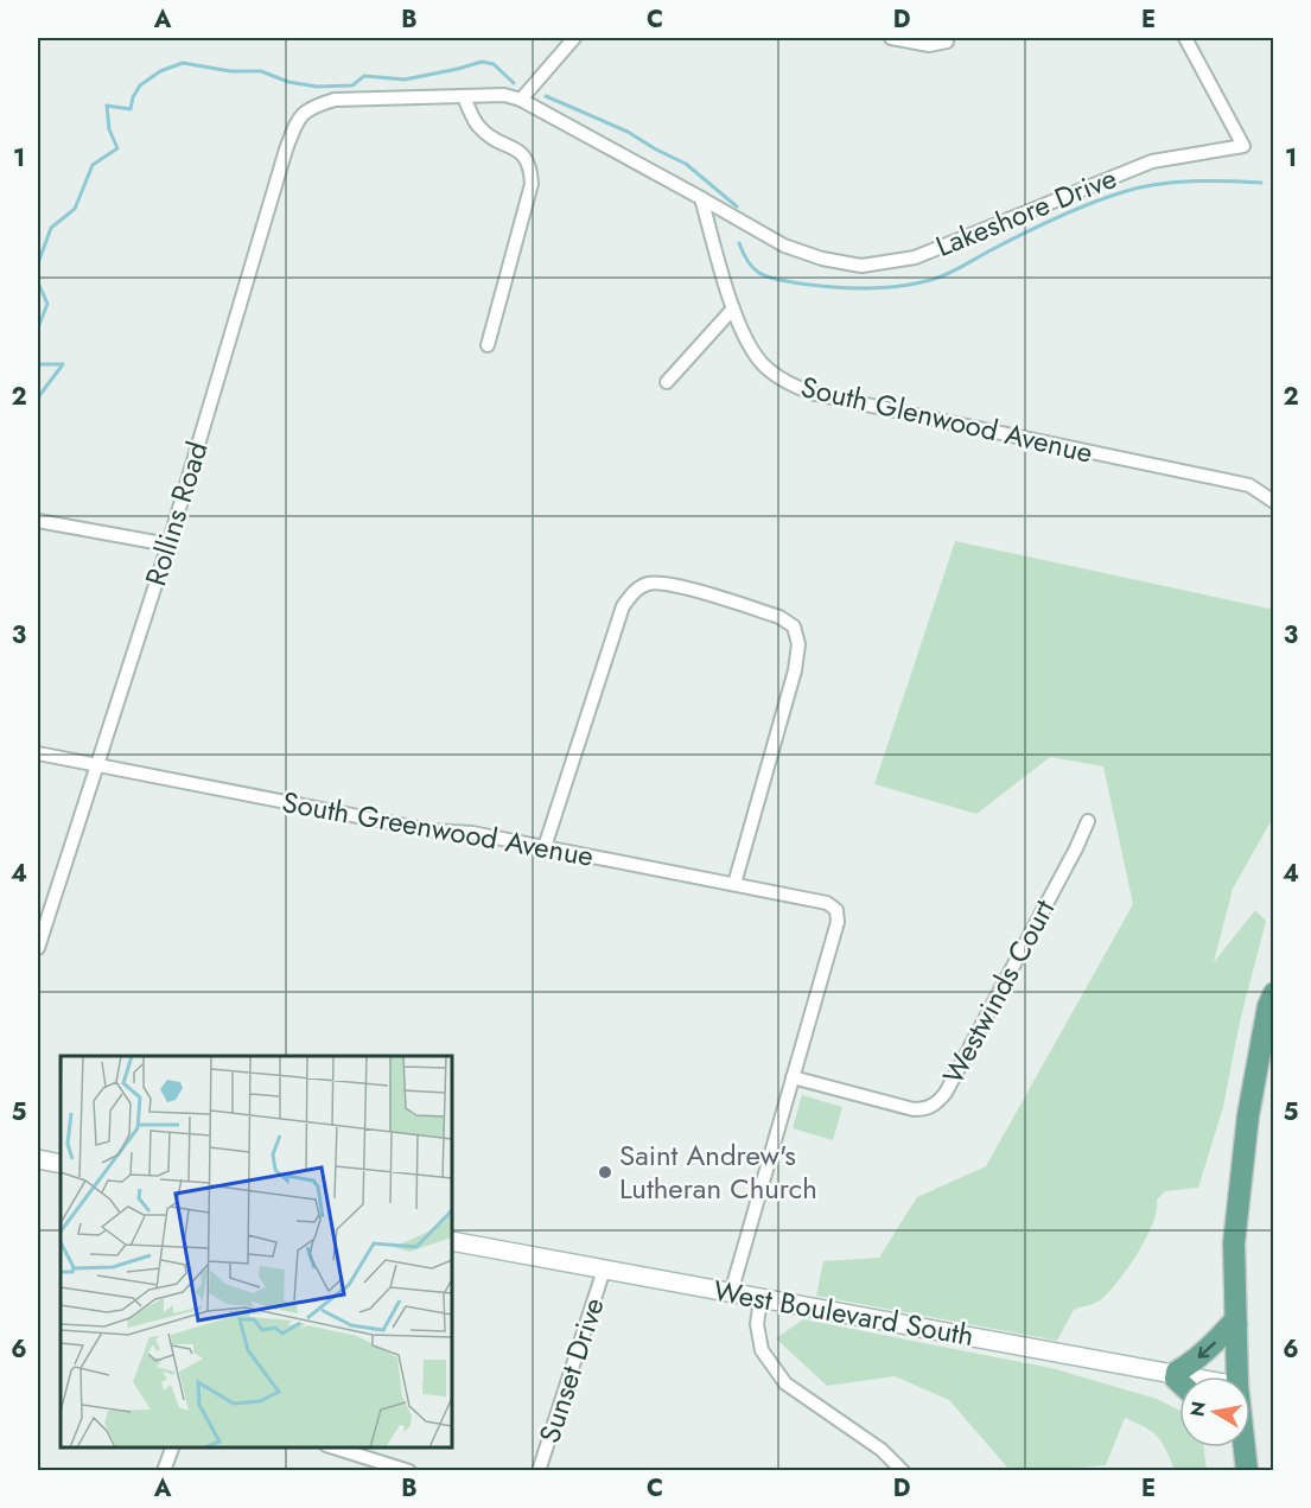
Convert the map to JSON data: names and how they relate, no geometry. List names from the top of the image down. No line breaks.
{"streets":{"main road":["West Boulevard South"],"street":["Lakeshore Drive","South Glenwood Avenue","Rollins Road","South Greenwood Avenue","Westwinds Court","Sunset Drive"]},"crossings":[["Lakeshore Drive","South Glenwood Avenue"],["Rollins Road","South Greenwood Avenue"],["South Greenwood Avenue","Westwinds Court"],["West Boulevard South","Sunset Drive"]],"places":["Saint Andrew's Lutheran Church"],"north":"left","grid":{"columns":["A","B","C","D","E"],"rows":["1","2","3","4","5","6"]}}
